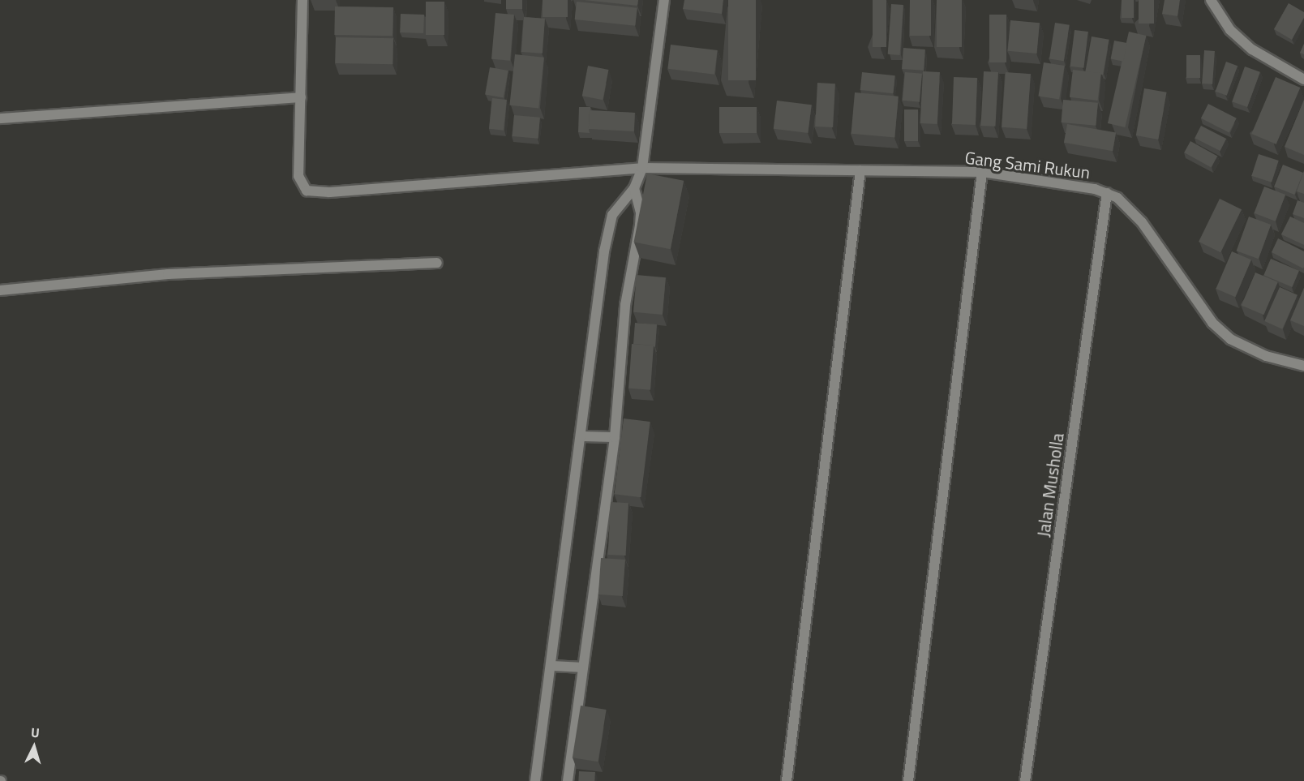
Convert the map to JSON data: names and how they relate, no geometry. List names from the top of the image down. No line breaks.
{"streets":{"street":["Gang Sami Rukun","Jalan Musholla"]},"crossings":[["Gang Sami Rukun","Jalan Musholla"]],"north":"top"}
